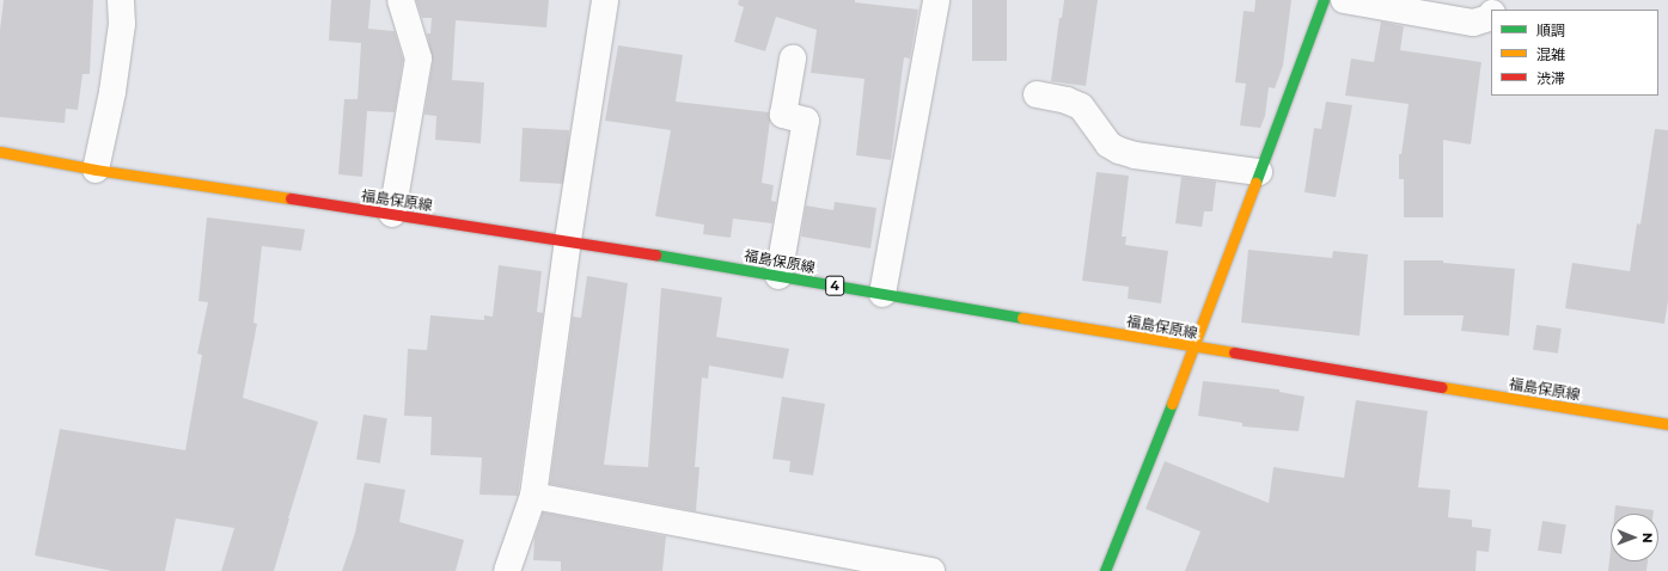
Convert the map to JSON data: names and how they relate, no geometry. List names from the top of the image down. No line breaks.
{"streets":{"main road":["福島保原線","4"]},"legend":["順調","混雑","渋滞"],"north":"right"}
